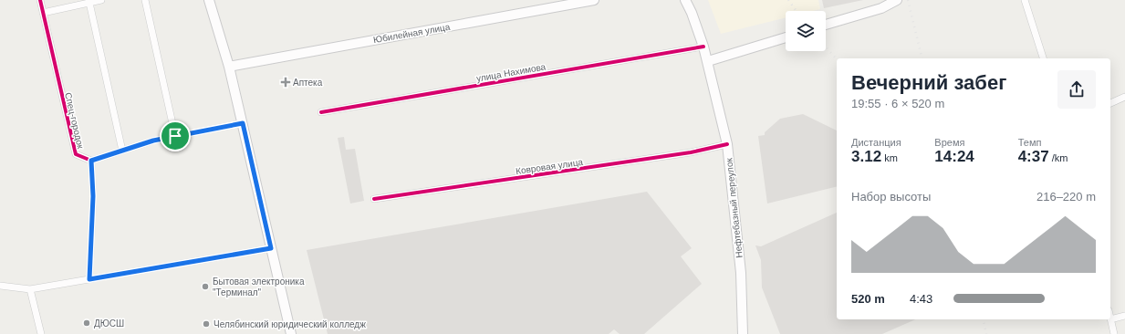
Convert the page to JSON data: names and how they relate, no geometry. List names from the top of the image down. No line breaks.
{"streets":{"main road":["Юбилейная улица","Нефтебазный переулок"],"street":["улица Нахимова","Спец-городок","Ковровая улица"]},"crossings":[["улица Нахимова","Нефтебазный переулок"],["Ковровая улица","Нефтебазный переулок"]],"places":{"health":["Аптека"],"other":["Бытовая электроника \"Терминал\"","ДЮСШ","Челябинский юридический колледж"]},"page":{"heading":["Вечерний забег","19:55 · 6 × 520 m"],"stats":[["Дистанция","3.12 km"],["Время","14:24"],["Темп","4:37 /km"]],"chart":["Набор высоты","216–220 m"],"list":[{"name":"520 m","note":"4:43"}]}}
